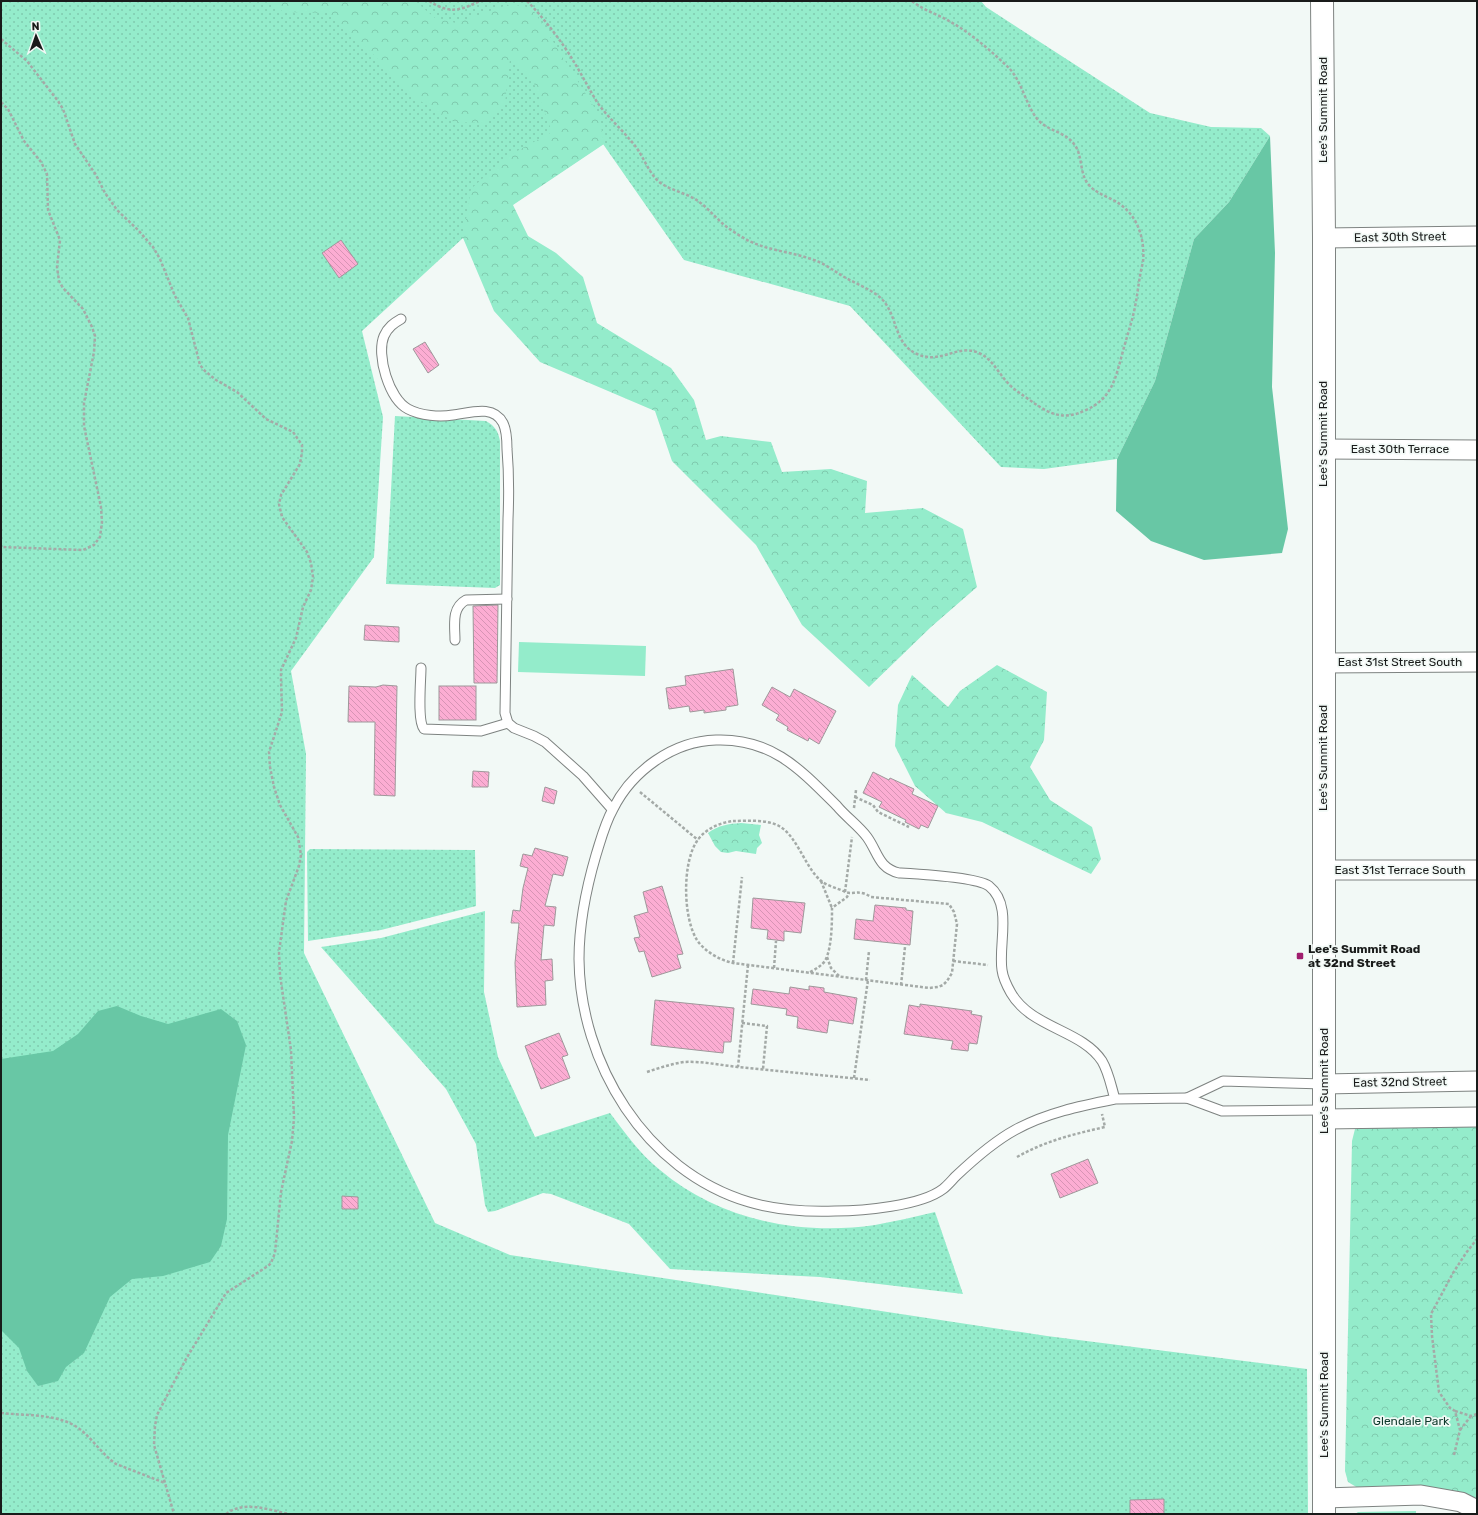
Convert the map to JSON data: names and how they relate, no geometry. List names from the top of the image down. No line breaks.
{"streets":{"main road":["Lee's Summit Road"],"street":["East 30th Street","East 30th Terrace","East 31st Street South","East 31st Terrace South","East 32nd Street"]},"crossings":[["Lee's Summit Road","East 30th Street"],["Lee's Summit Road","East 30th Terrace"],["Lee's Summit Road","East 31st Street South"],["Lee's Summit Road","East 31st Terrace South"],["Lee's Summit Road","East 32nd Street"]],"parks":["Glendale Park"],"places":{"transit":["Lee's Summit Road at 32nd Street"]},"north":"top"}
